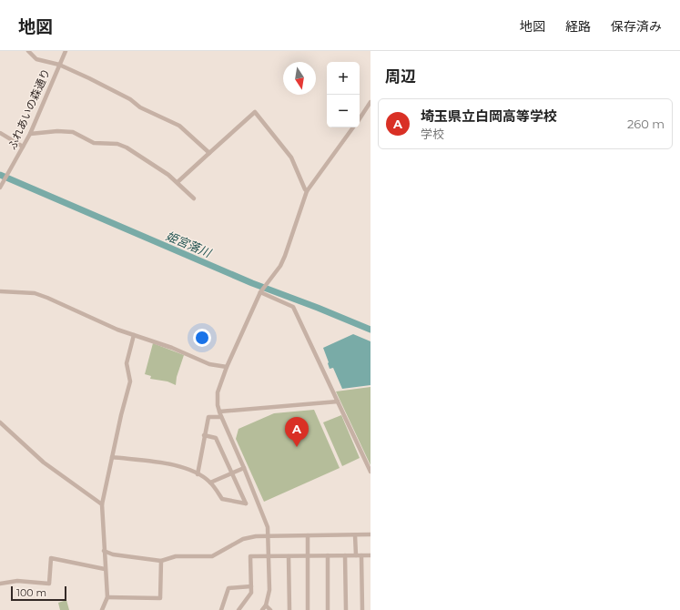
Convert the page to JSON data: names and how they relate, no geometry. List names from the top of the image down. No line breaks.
{"streets":{"street":["ふれあいの森通り"]},"water":["姫宮落川"],"scale_bar":"100 m","north":"bottom","page":{"header":"地図","nav":["地図","経路","保存済み"],"heading":"周辺","map_buttons":["+","−"],"list":[{"mark":"A","name":"埼玉県立白岡高等学校","note":"学校","value":"260 m"}],"pins":"A","scale":"100 m"}}
